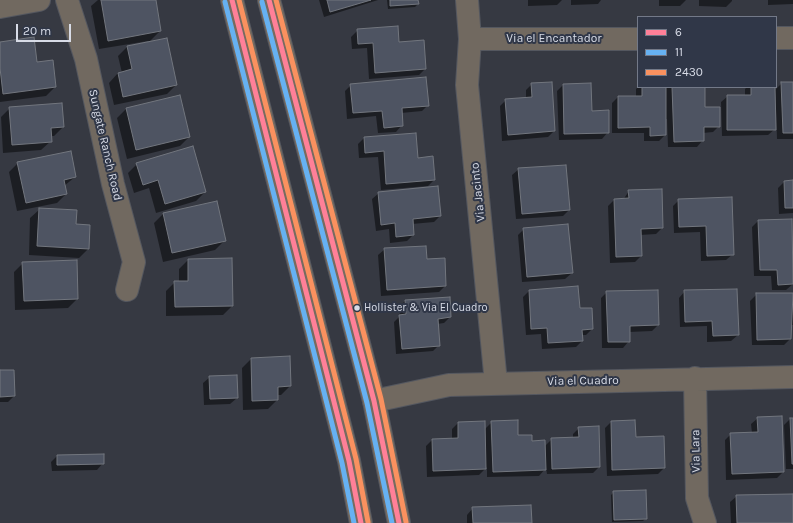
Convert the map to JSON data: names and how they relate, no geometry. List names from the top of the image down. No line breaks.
{"streets":{"street":["Via el Encantador","Sungate Ranch Road","Via Jacinto","Via el Cuadro","Via Lara"]},"crossings":[["Via el Encantador","Via Jacinto"],["Via Jacinto","Via el Cuadro"],["Via el Cuadro","Via Lara"]],"places":["Hollister & Via El Cuadro"],"lines":["transit line 6","transit line 2430","transit line 11"],"legend":["6","11","2430"],"scale_bar":"20 m"}
